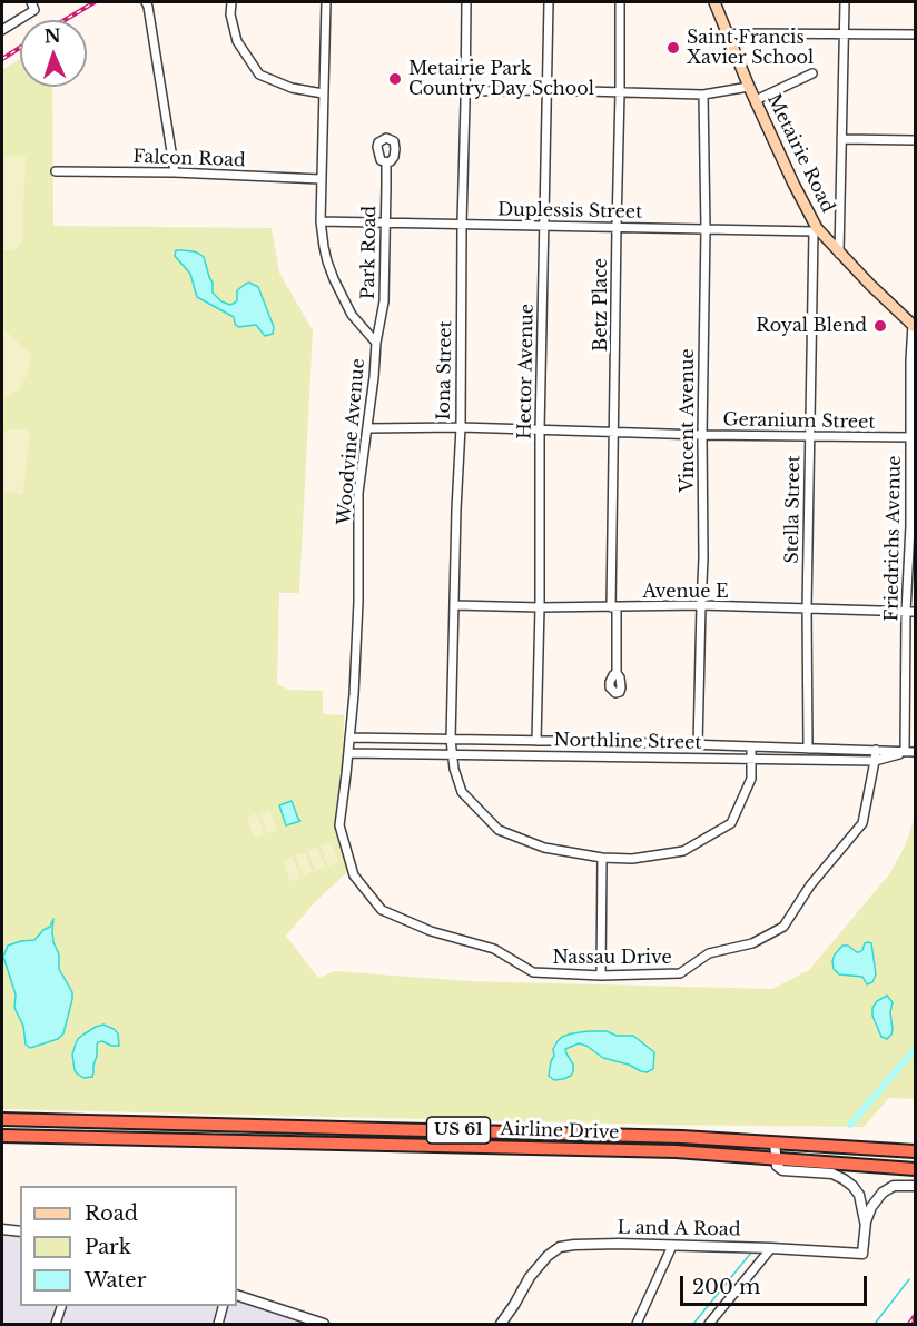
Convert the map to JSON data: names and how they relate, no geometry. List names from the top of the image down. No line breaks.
{"streets":{"highway":["US 61","Airline Drive"],"main road":["Metairie Road"],"street":["Falcon Road","Duplessis Street","Park Road","Betz Place","Iona Street","Hector Avenue","Vincent Avenue","Geranium Street","Woodvine Avenue","Stella Street","Friedrichs Avenue","Avenue E","Northline Street","Nassau Drive","L and A Road"]},"crossings":[["Metairie Road","Duplessis Street"],["Metairie Road","Stella Street"],["Metairie Road","Friedrichs Avenue"],["Falcon Road","Woodvine Avenue"],["Duplessis Street","Park Road"],["Duplessis Street","Betz Place"],["Duplessis Street","Iona Street"],["Duplessis Street","Hector Avenue"],["Duplessis Street","Vincent Avenue"],["Duplessis Street","Woodvine Avenue"],["Duplessis Street","Stella Street"],["Park Road","Woodvine Avenue"],["Betz Place","Geranium Street"],["Betz Place","Avenue E"],["Iona Street","Geranium Street"],["Iona Street","Avenue E"],["Iona Street","Northline Street"],["Hector Avenue","Geranium Street"],["Hector Avenue","Avenue E"],["Hector Avenue","Northline Street"],["Vincent Avenue","Geranium Street"],["Vincent Avenue","Avenue E"],["Vincent Avenue","Northline Street"],["Geranium Street","Woodvine Avenue"],["Geranium Street","Stella Street"],["Geranium Street","Friedrichs Avenue"],["Woodvine Avenue","Northline Street"],["Woodvine Avenue","Nassau Drive"],["Stella Street","Avenue E"],["Stella Street","Northline Street"],["Friedrichs Avenue","Avenue E"],["Friedrichs Avenue","Northline Street"],["Northline Street","Nassau Drive"]],"places":["Saint Francis Xavier School","Metairie Park Country Day School","Royal Blend"],"legend":["Road","Park","Water"],"scale_bar":"200 m","north":"top"}
